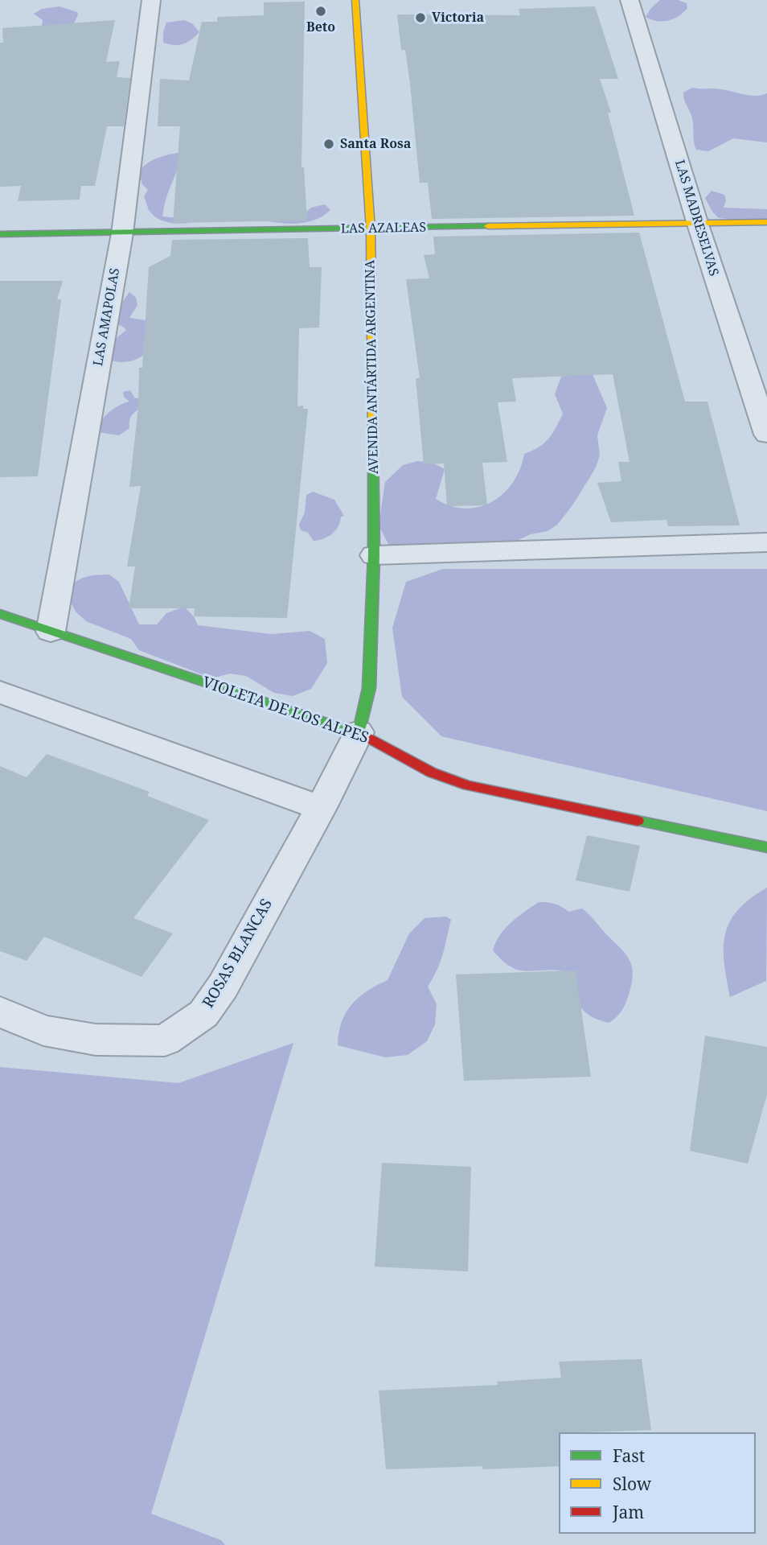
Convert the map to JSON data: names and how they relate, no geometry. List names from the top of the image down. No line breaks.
{"streets":{"street":["LAS MADRESELVAS","LAS AZALEAS","LAS AMAPOLAS","AVENIDA ANTÁRTIDA ARGENTINA","VIOLETA DE LOS ALPES","ROSAS BLANCAS"]},"crossings":[["LAS MADRESELVAS","LAS AZALEAS"],["LAS AZALEAS","LAS AMAPOLAS"],["LAS AZALEAS","AVENIDA ANTÁRTIDA ARGENTINA"],["LAS AMAPOLAS","VIOLETA DE LOS ALPES"],["AVENIDA ANTÁRTIDA ARGENTINA","VIOLETA DE LOS ALPES"],["AVENIDA ANTÁRTIDA ARGENTINA","ROSAS BLANCAS"],["VIOLETA DE LOS ALPES","ROSAS BLANCAS"]],"places":["Beto","Victoria","Santa Rosa"],"legend":["Fast","Slow","Jam"]}
